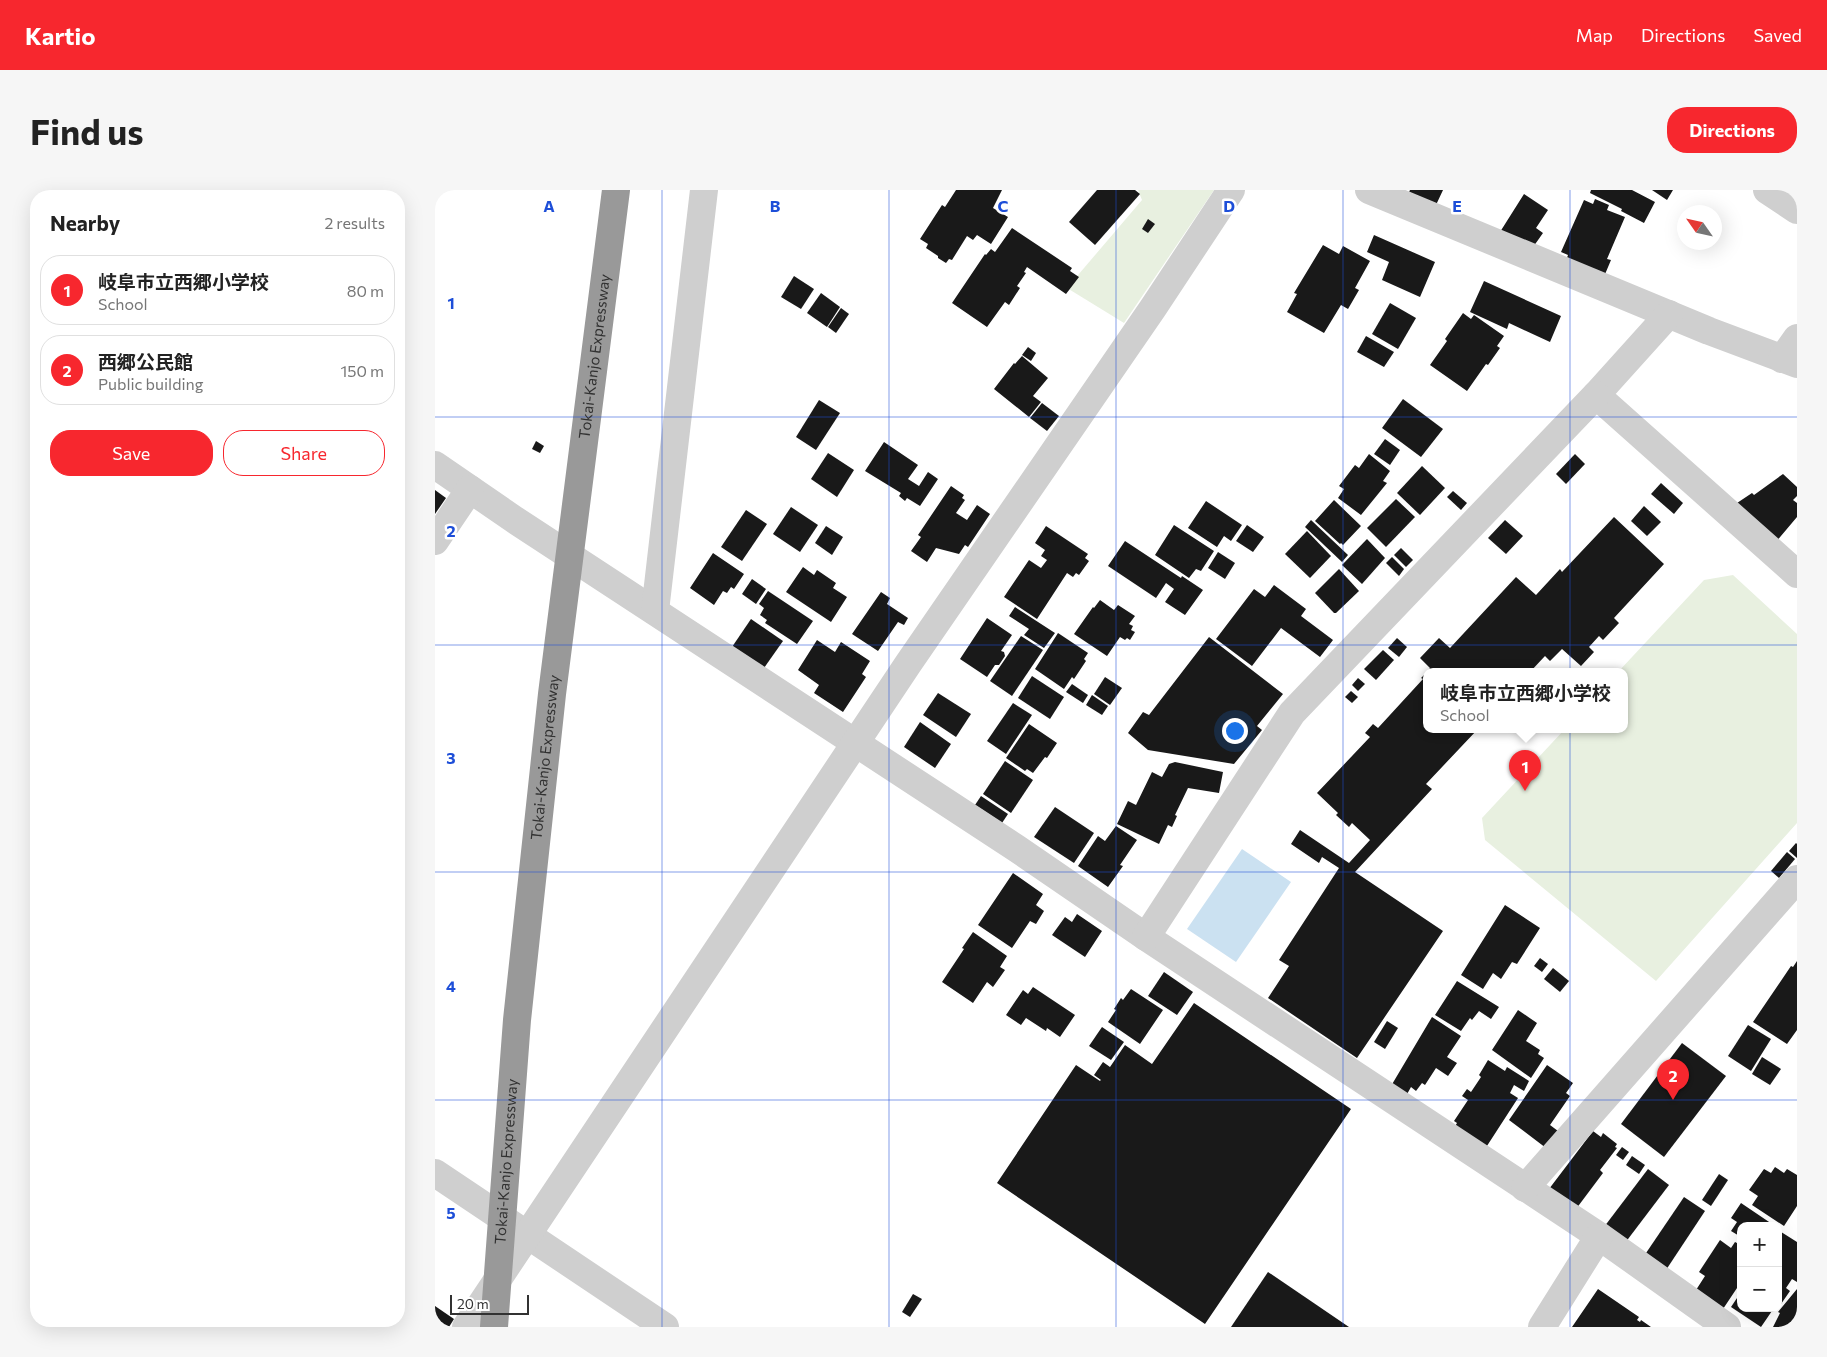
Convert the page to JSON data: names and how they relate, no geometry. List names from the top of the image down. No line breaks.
{"streets":{"highway":["Tokai-Kanjo Expressway"]},"scale_bar":"20 m","north":"top left","page":{"header":"Kartio","nav":["Map","Directions","Saved"],"buttons":["Directions",["Save","Share"]],"title":"Find us","heading":["Nearby","2 results"],"list":[{"mark":"1","name":"岐阜市立西郷小学校","note":"School","value":"80 m"},{"mark":"2","name":"西郷公民館","note":"Public building","value":"150 m"}],"popup":["岐阜市立西郷小学校","School"],"pins":["1","2"],"map_buttons":["+","−"],"scale":"20 m"},"grid":{"columns":["A","B","C","D","E"],"rows":["1","2","3","4","5"]}}
